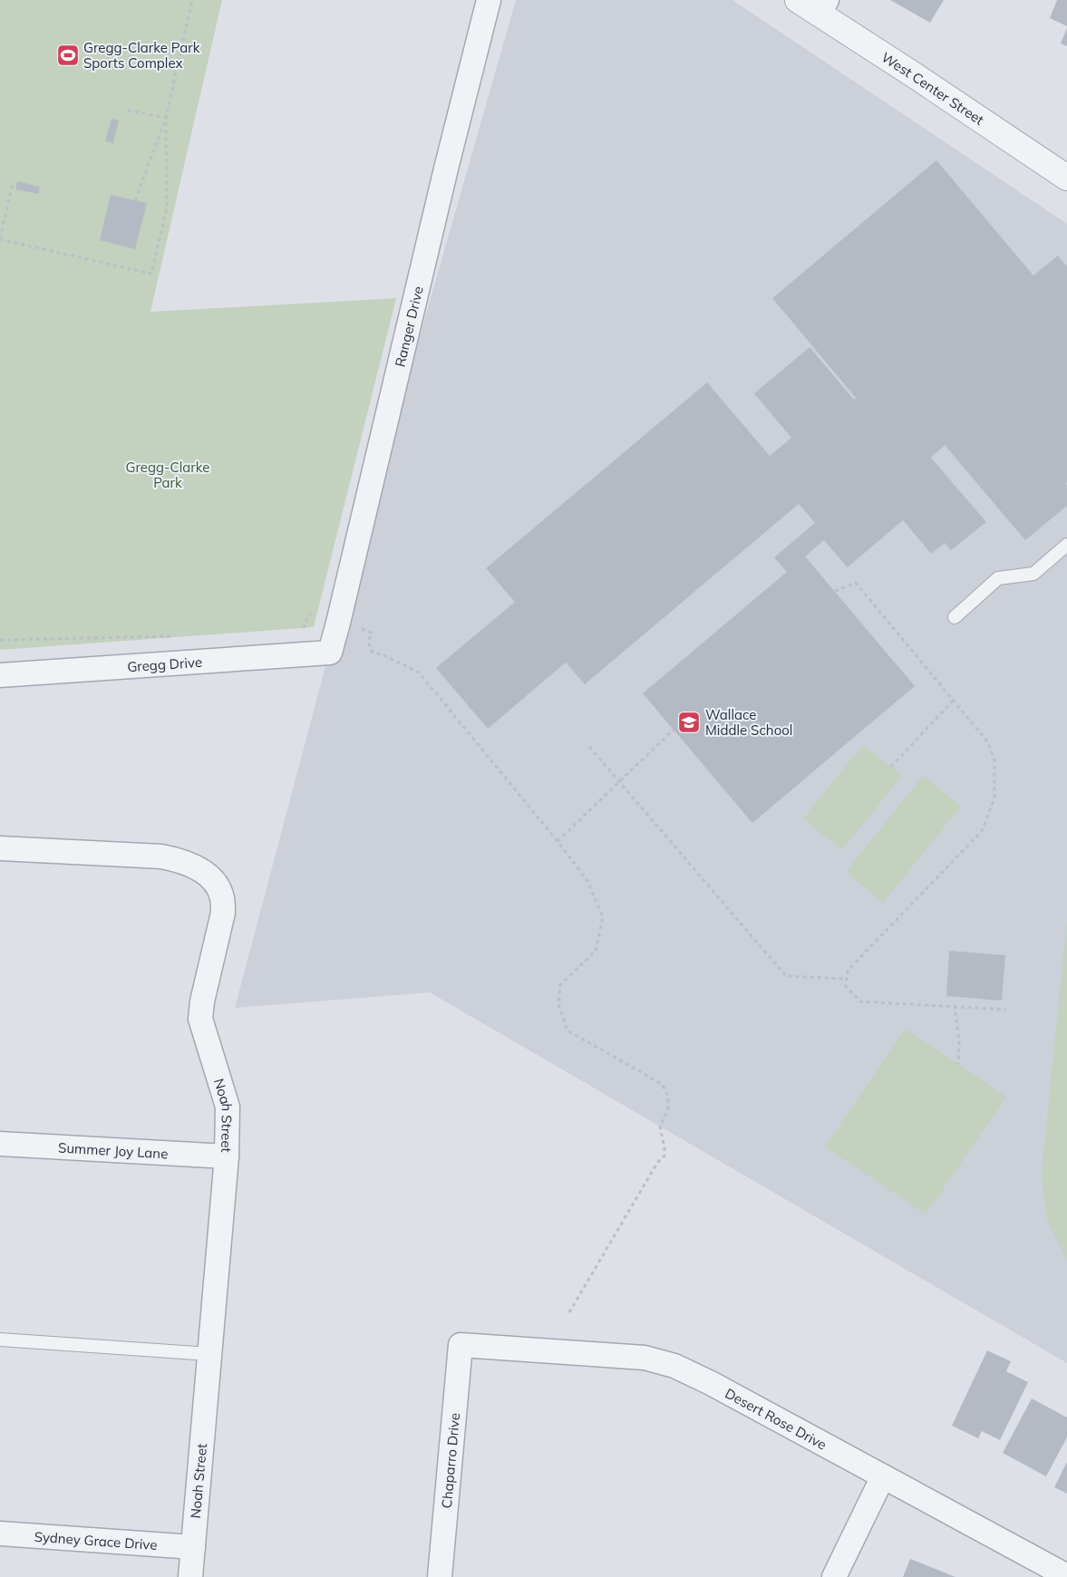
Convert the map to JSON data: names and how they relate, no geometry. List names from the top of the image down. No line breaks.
{"streets":{"street":["West Center Street","Ranger Drive","Gregg Drive","Noah Street","Summer Joy Lane","Desert Rose Drive","Chaparro Drive","Sydney Grace Drive"]},"crossings":[["Ranger Drive","Gregg Drive"],["Noah Street","Summer Joy Lane"],["Noah Street","Sydney Grace Drive"],["Desert Rose Drive","Chaparro Drive"]],"parks":["Gregg-Clarke Park"],"places":{"sports":["Gregg-Clarke Park Sports Complex"],"school or university":["Wallace Middle School"]}}
